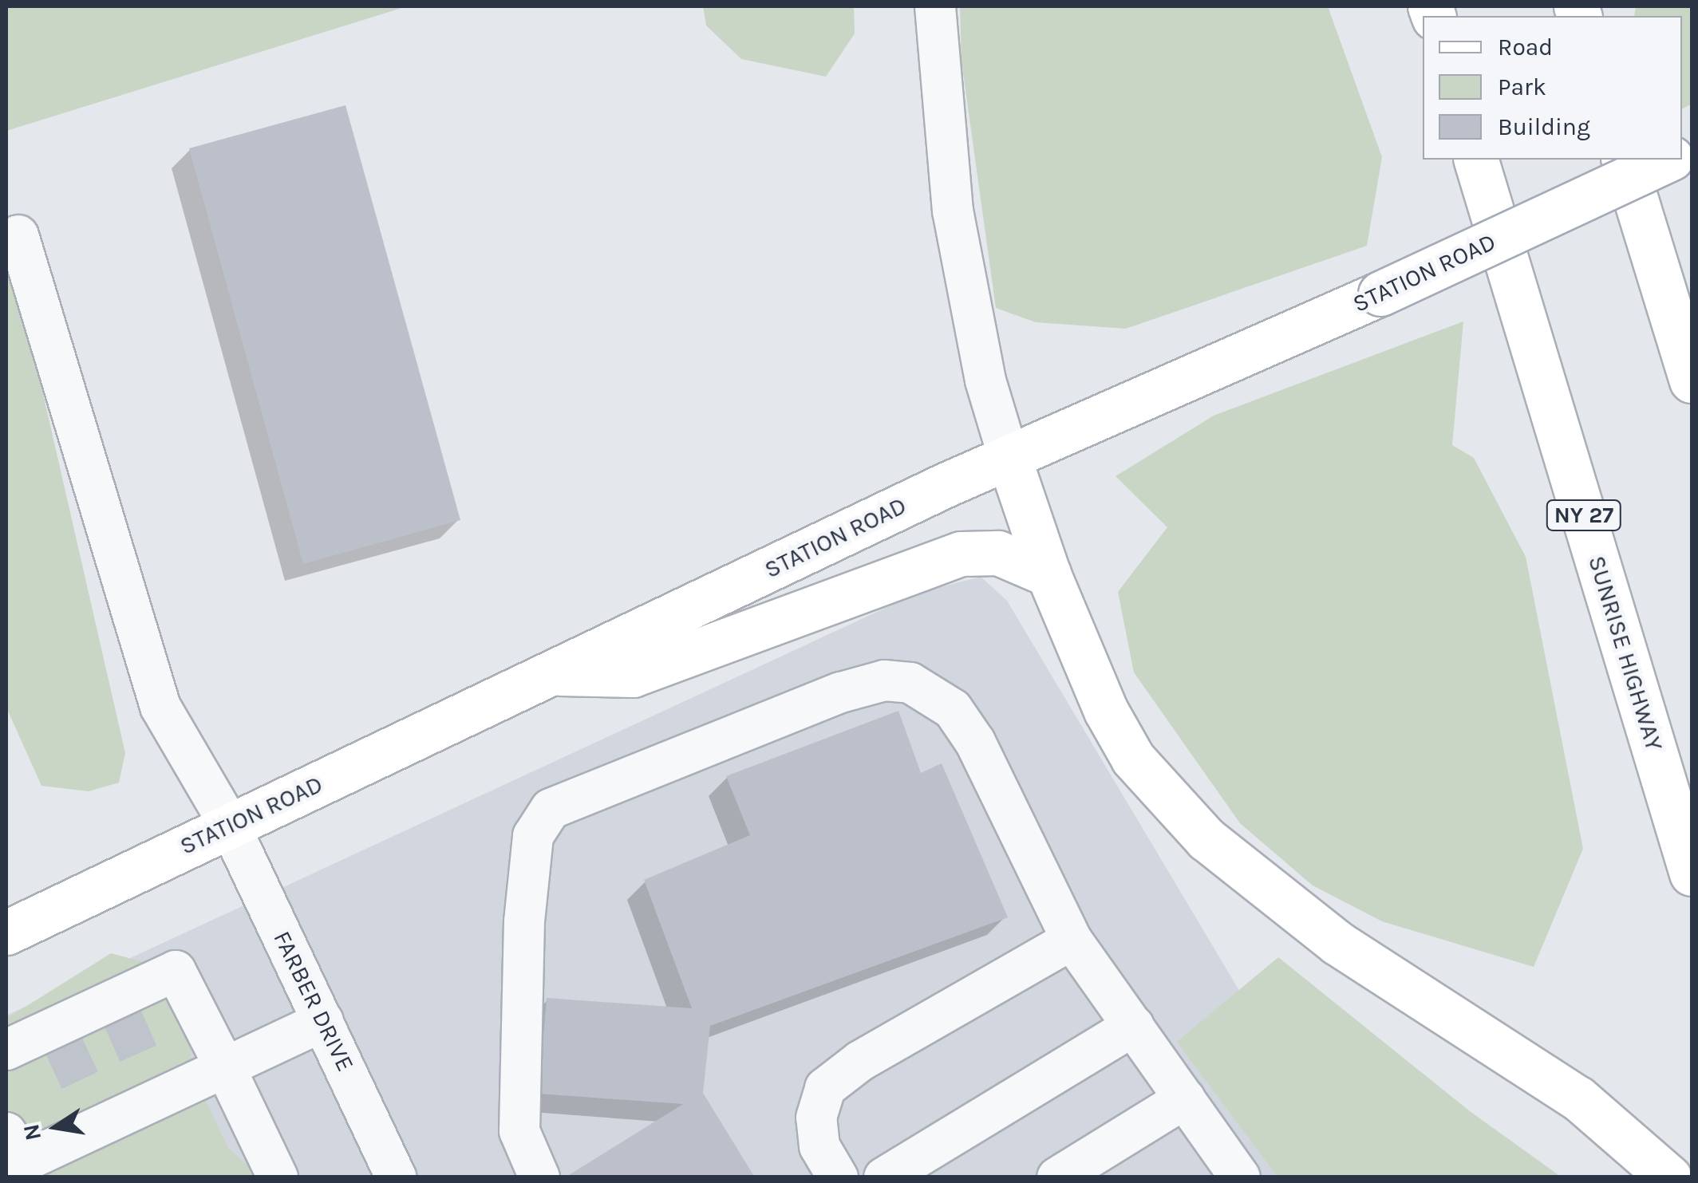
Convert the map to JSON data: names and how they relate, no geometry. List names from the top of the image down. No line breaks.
{"streets":{"main road":["STATION ROAD","NY 27","SUNRISE HIGHWAY"],"street":["FARBER DRIVE"]},"crossings":[["STATION ROAD","FARBER DRIVE"]],"legend":["Road","Park","Building"],"north":"left"}
